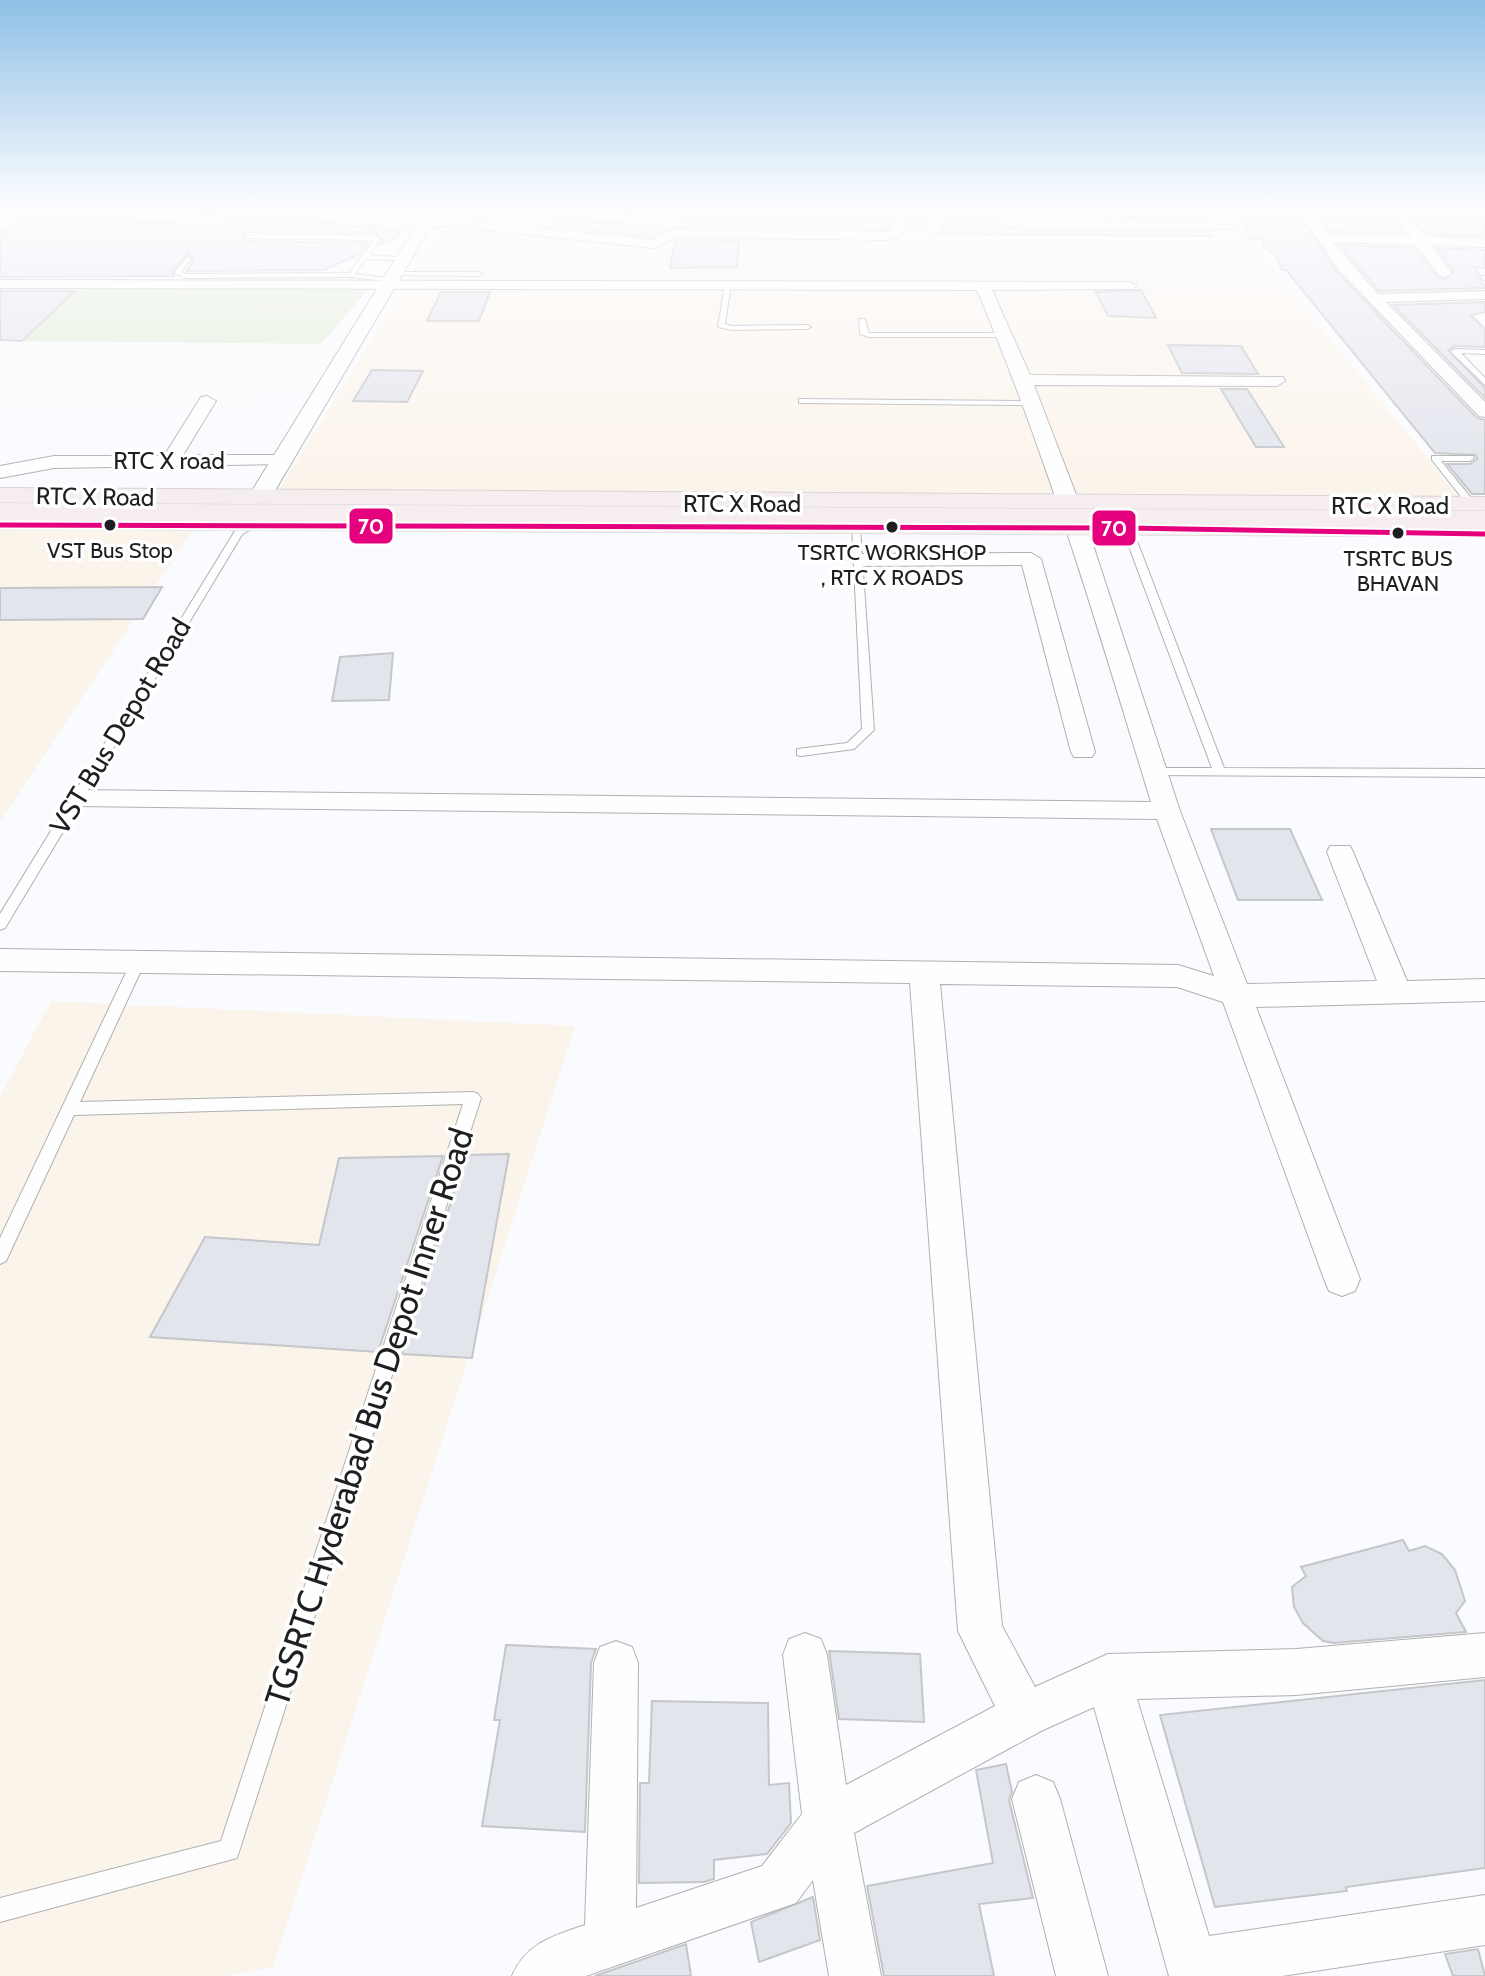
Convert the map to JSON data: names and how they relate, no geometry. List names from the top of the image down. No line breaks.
{"streets":{"main road":["RTC X Road"],"street":["RTC X road"],"lane":["VST Bus Depot Road","TGSRTC Hyderabad Bus Depot Inner Road"]},"crossings":[["RTC X road","RTC X Road"],["RTC X Road","VST Bus Depot Road"]],"places":["VST Bus Stop","TSRTC WORKSHOP , RTC X ROADS","TSRTC BUS BHAVAN"],"lines":["transit line 70"]}
